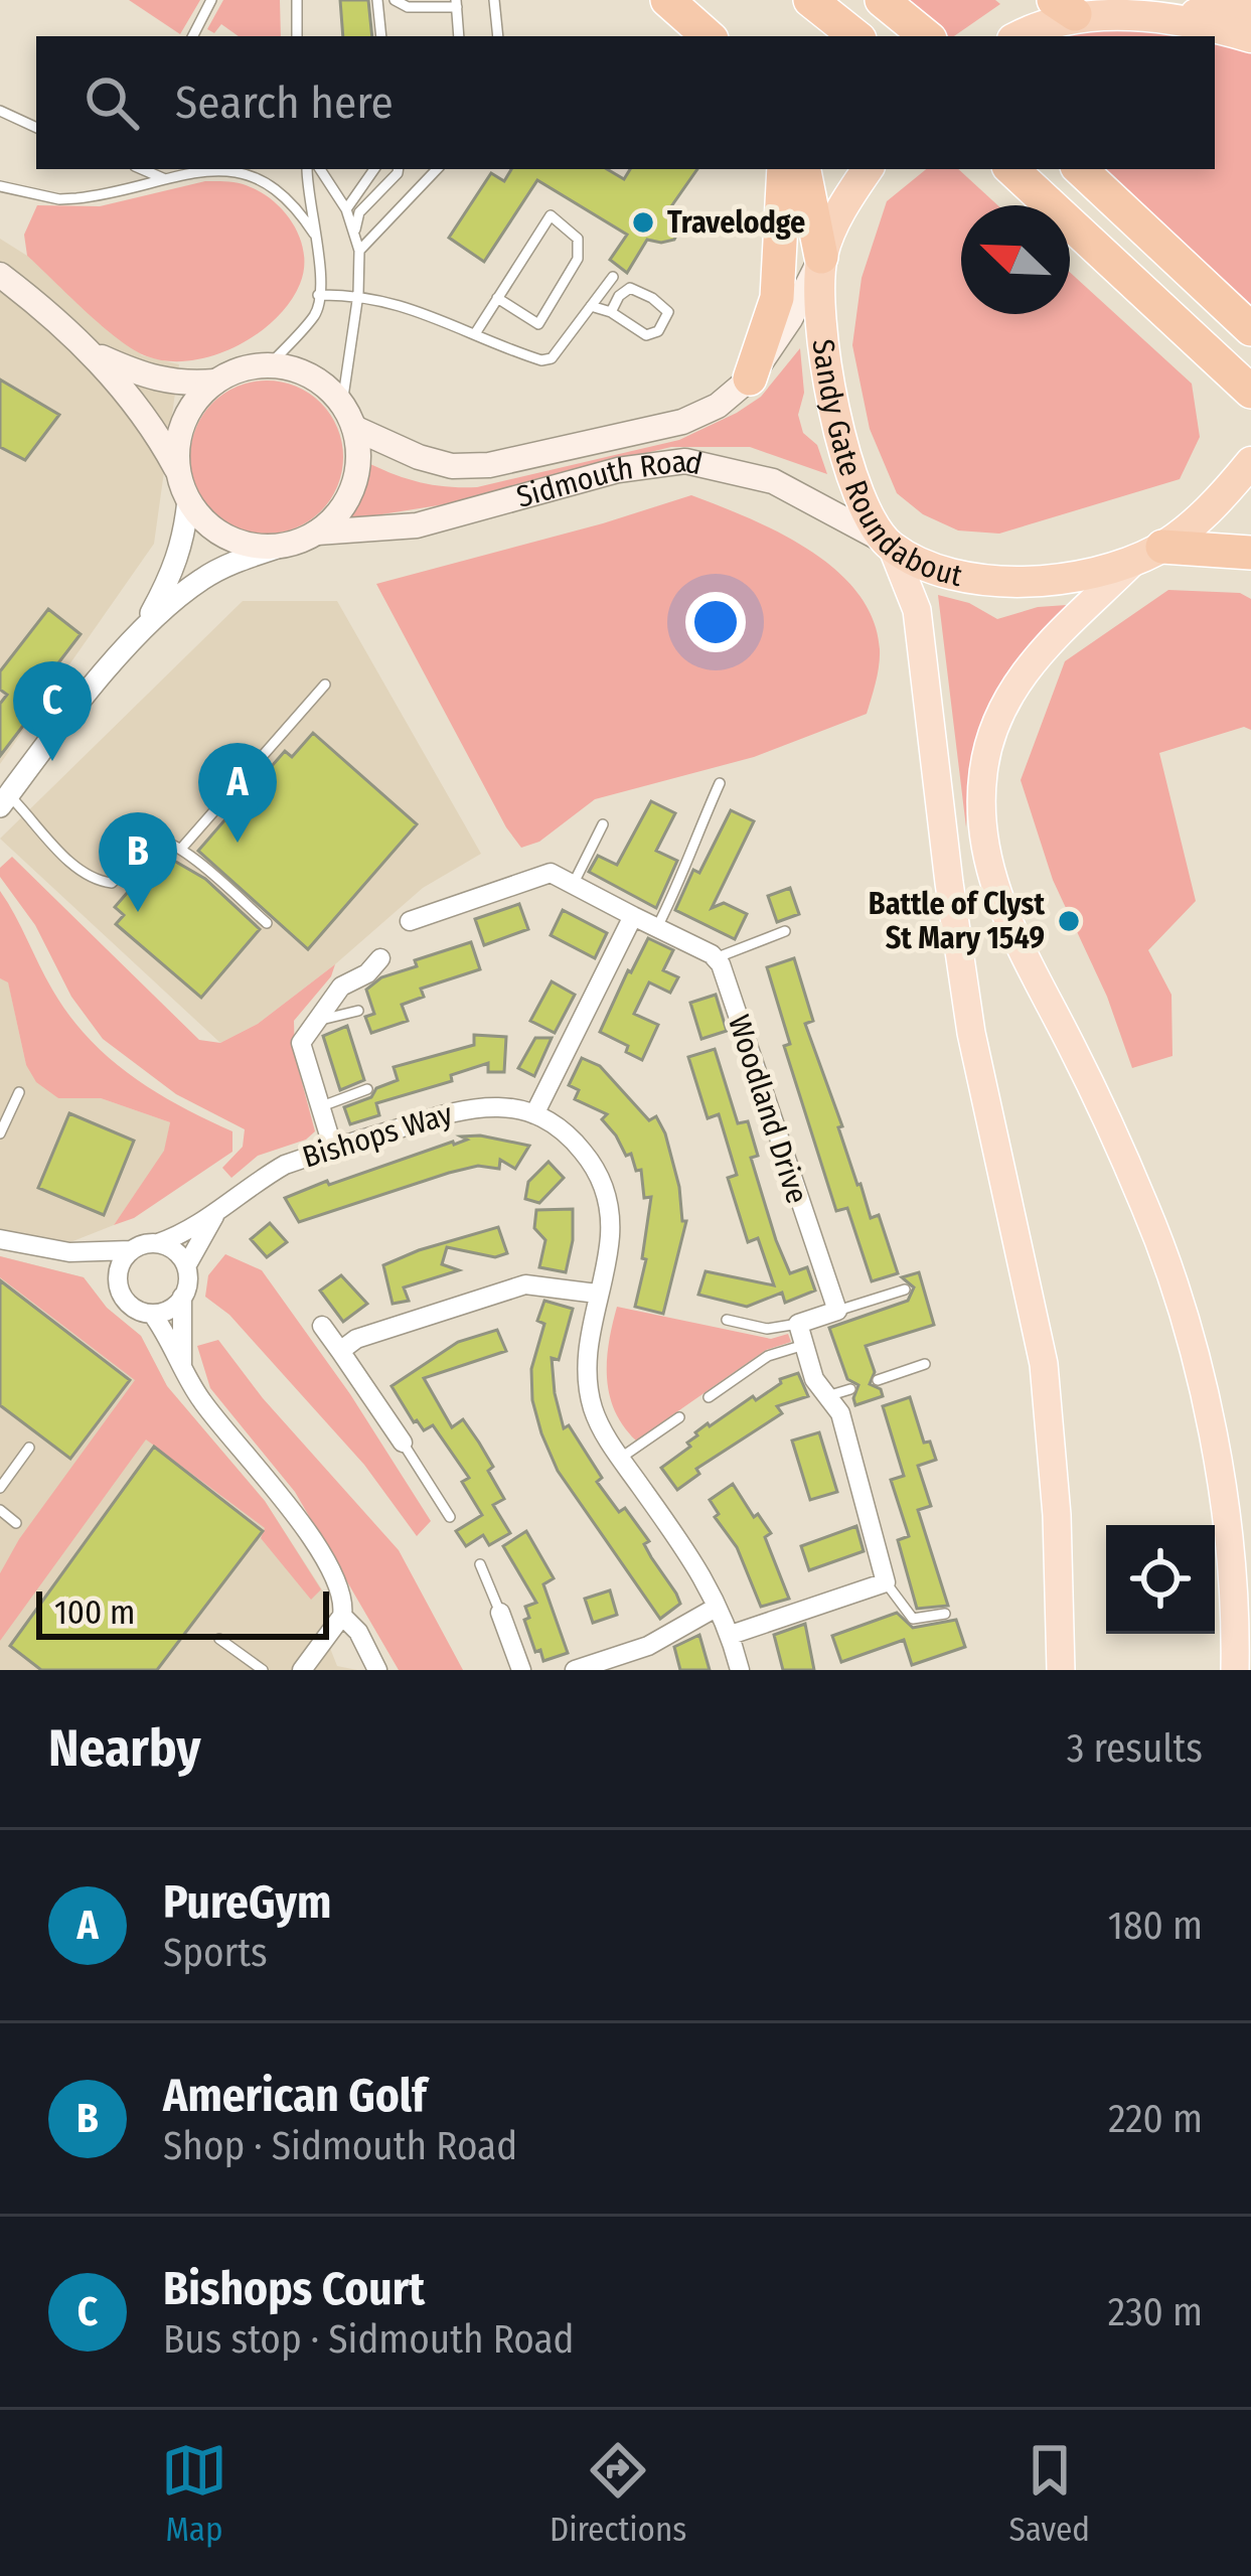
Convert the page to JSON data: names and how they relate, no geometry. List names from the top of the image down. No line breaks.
{"streets":{"highway":["Sandy Gate Roundabout"],"main road":["Sidmouth Road"],"street":["Woodland Drive","Bishops Way"]},"crossings":[["Sandy Gate Roundabout","Sidmouth Road"]],"places":["Travelodge","Battle of Clyst St Mary 1549"],"scale_bar":"100 m","north":"top left","page":{"search":"Search here","pins":["C","A","B"],"scale":"100 m","heading":["Nearby","3 results"],"list":[{"mark":"A","name":"PureGym","note":"Sports","value":"180 m"},{"mark":"B","name":"American Golf","note":"Shop · Sidmouth Road","value":"220 m"},{"mark":"C","name":"Bishops Court","note":"Bus stop · Sidmouth Road","value":"230 m"}],"nav":["Map","Directions","Saved"]}}
